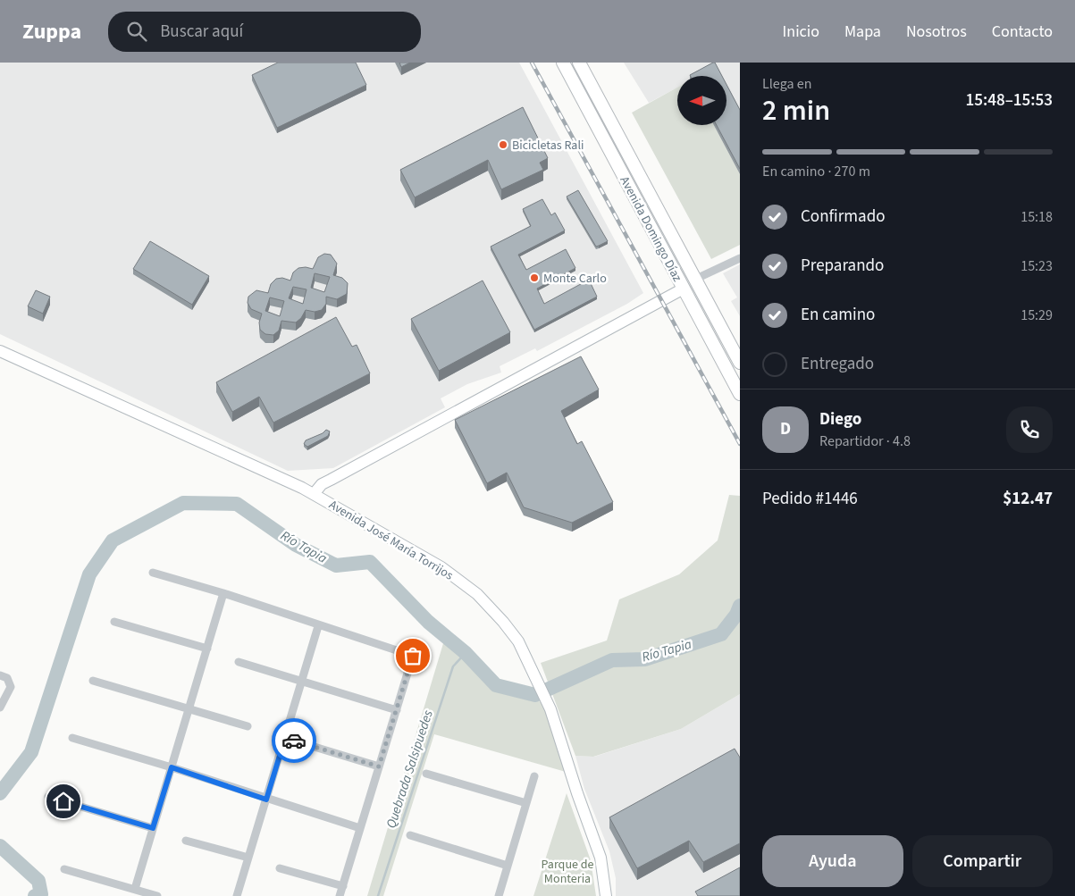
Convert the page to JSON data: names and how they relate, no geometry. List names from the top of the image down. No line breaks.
{"streets":{"main road":["Avenida Domingo Díaz","Avenida José María Torrijos"]},"water":["Río Tapia","Quebrada Salsipuedes"],"parks":["Parque de Monteria"],"places":["Bicicletas Rali","Monte Carlo"],"north":"left","page":{"header":"Zuppa","search":"Buscar aquí","nav":["Inicio","Mapa","Nosotros","Contacto"],"heading":["2 min","Llega en","15:48–15:53"],"panel":["Diego","Repartidor · 4.8","Pedido #1446","$12.47"],"bar":"En camino · 270 m","list":[["Confirmado","15:18"],["Preparando","15:23"],["En camino","15:29"],"Entregado"],"round":"D","buttons":["Ayuda","Compartir"]}}
